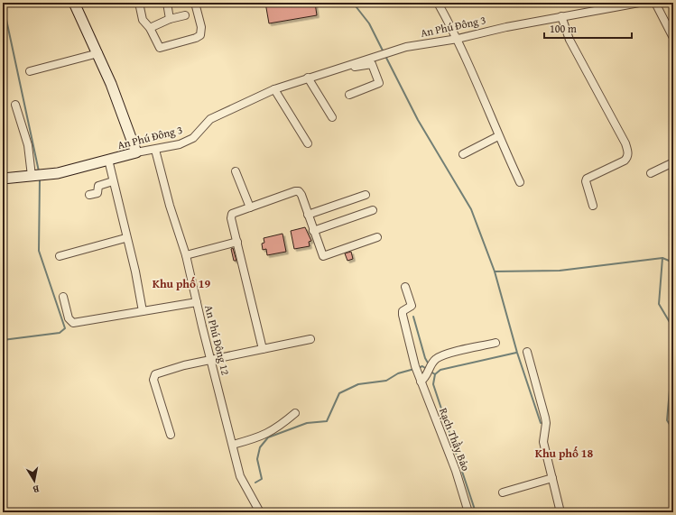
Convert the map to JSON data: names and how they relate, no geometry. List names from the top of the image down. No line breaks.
{"streets":{"street":["An Phú Đông 3","An Phú Đông 12","Rạch Thầy Bảo"]},"crossings":[["An Phú Đông 3","An Phú Đông 12"]],"districts":["Khu phố 19","Khu phố 18"],"scale_bar":"100 m","north":"bottom"}
